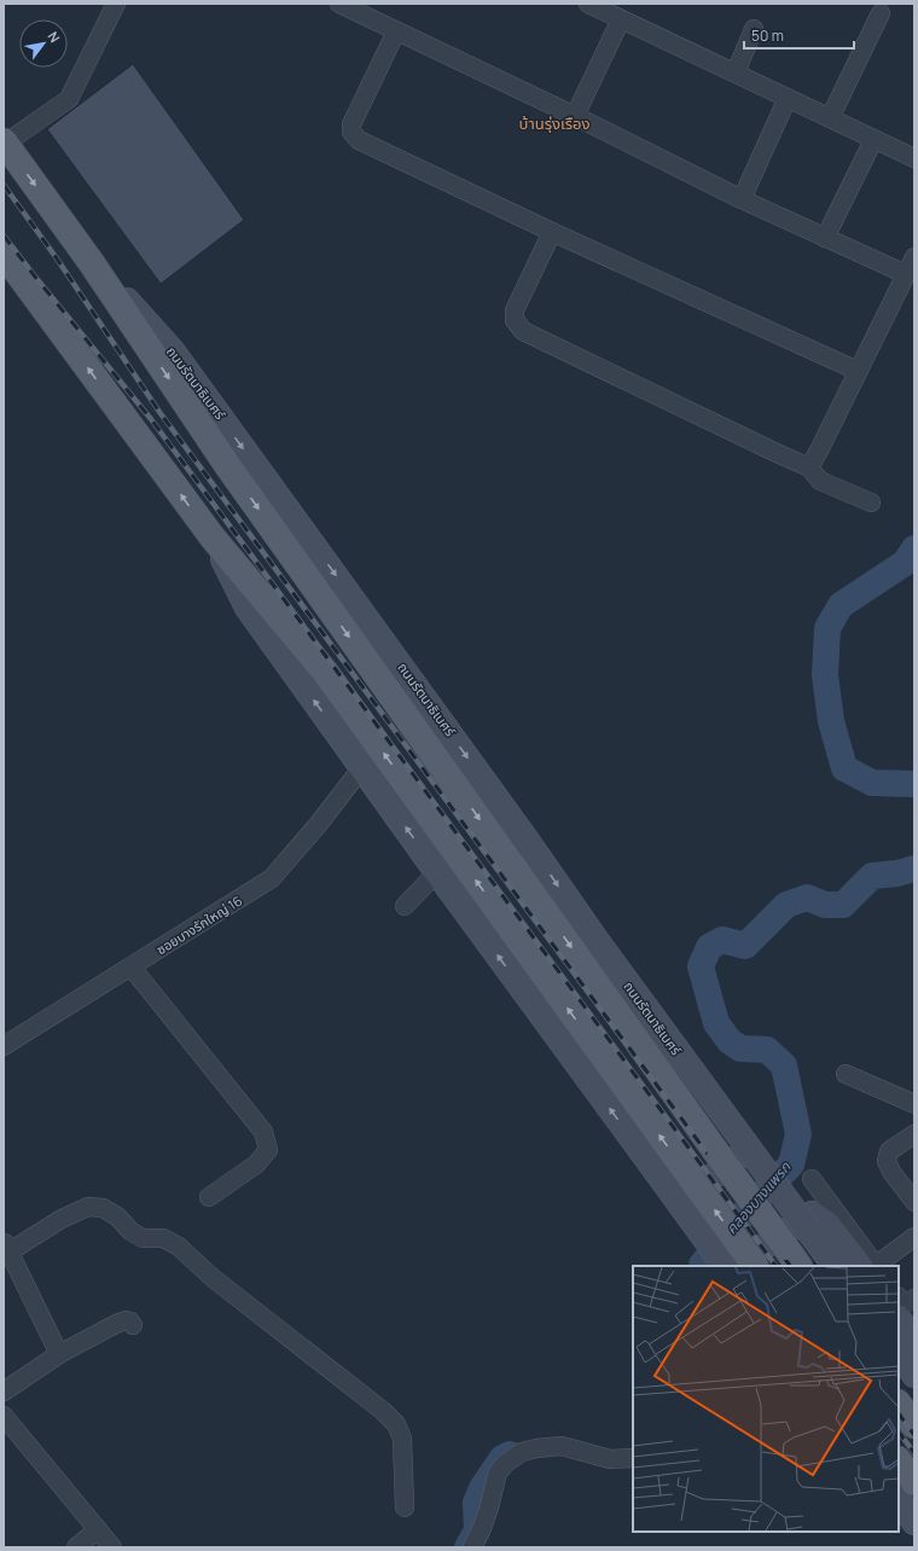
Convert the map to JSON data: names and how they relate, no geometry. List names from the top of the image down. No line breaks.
{"streets":{"main road":["ถนนรัตนาธิเบศร์"],"street":["ซอยบางรักใหญ่ 16"]},"districts":["บ้านรุ่งเรือง"],"water":["คลองบางแพรก"],"scale_bar":"50 m","north":"top right"}
